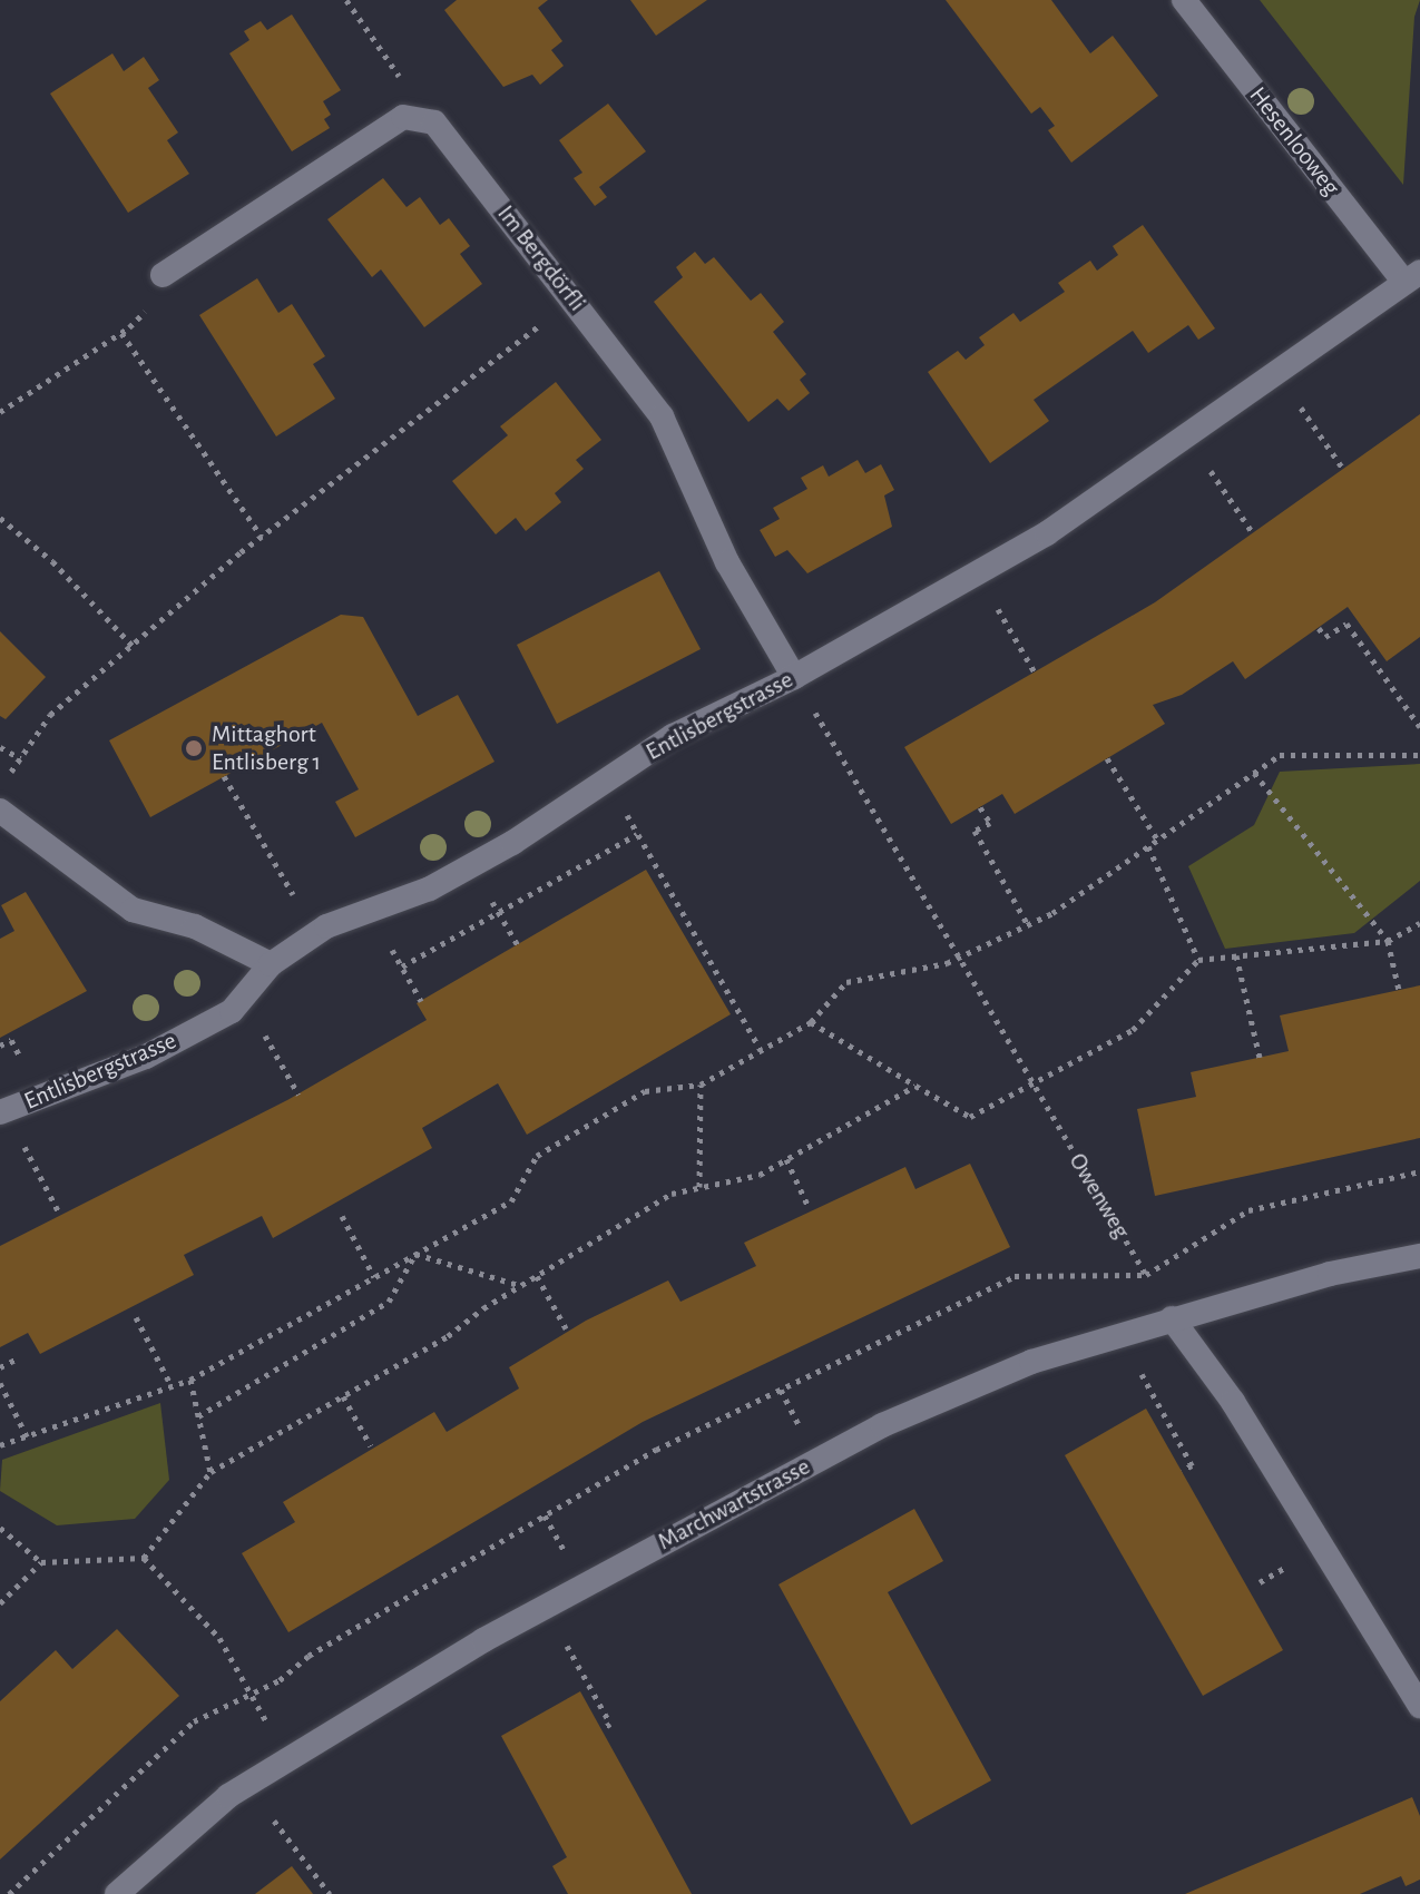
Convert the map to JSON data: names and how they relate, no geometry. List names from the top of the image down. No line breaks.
{"streets":{"street":["Hesenlooweg","Im Bergdörfli","Entlisbergstrasse","Marchwartstrasse"],"path":["Owenweg"]},"crossings":[["Hesenlooweg","Entlisbergstrasse"],["Im Bergdörfli","Entlisbergstrasse"],["Im Bergdörfli","Owenweg"],["Entlisbergstrasse","Owenweg"],["Owenweg","Marchwartstrasse"]],"places":["Mittaghort Entlisberg 1"]}
